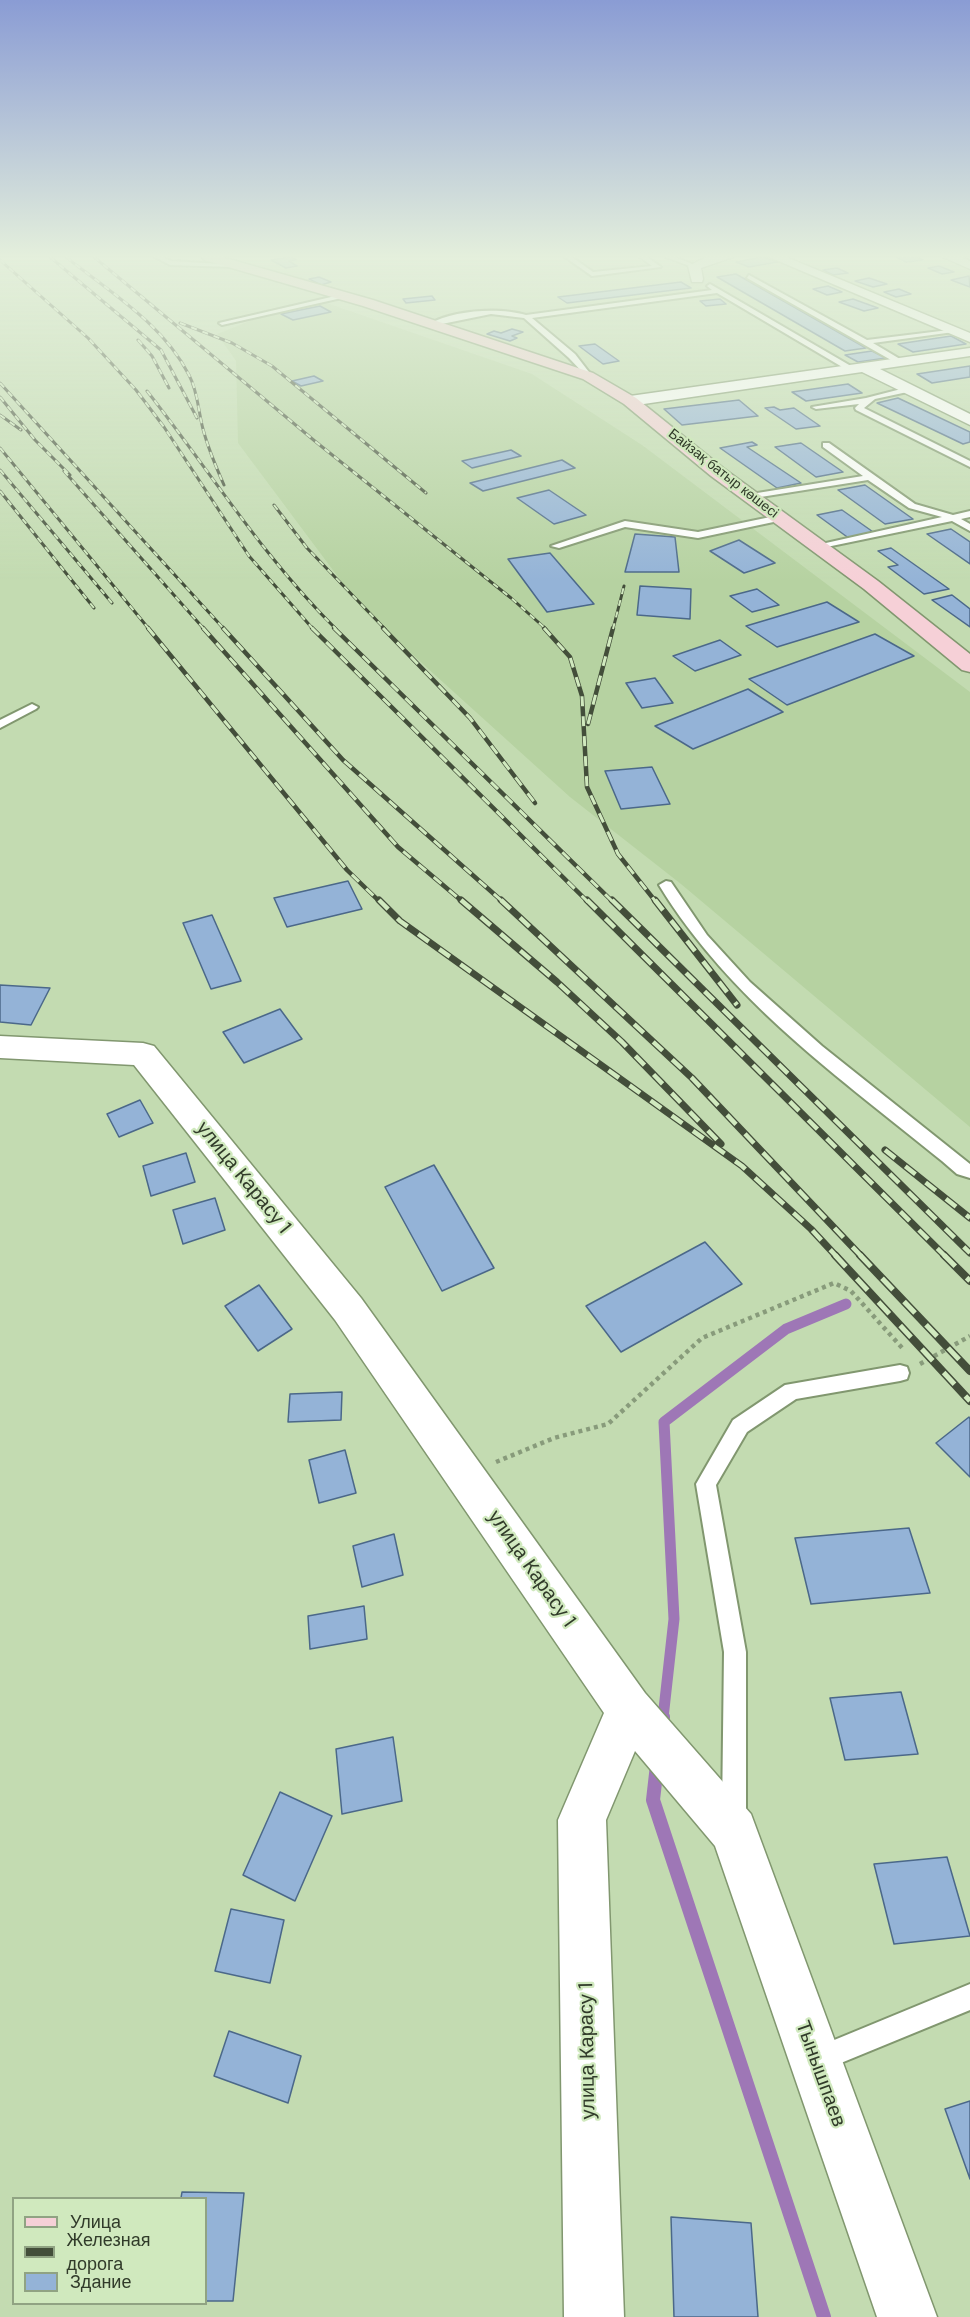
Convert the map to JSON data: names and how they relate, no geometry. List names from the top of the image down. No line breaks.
{"streets":{"main road":["Байзақ батыр көшесі"],"street":["улица Карасу 1","Тынышпаев"]},"legend":["Улица","Железная дорога","Здание"]}
